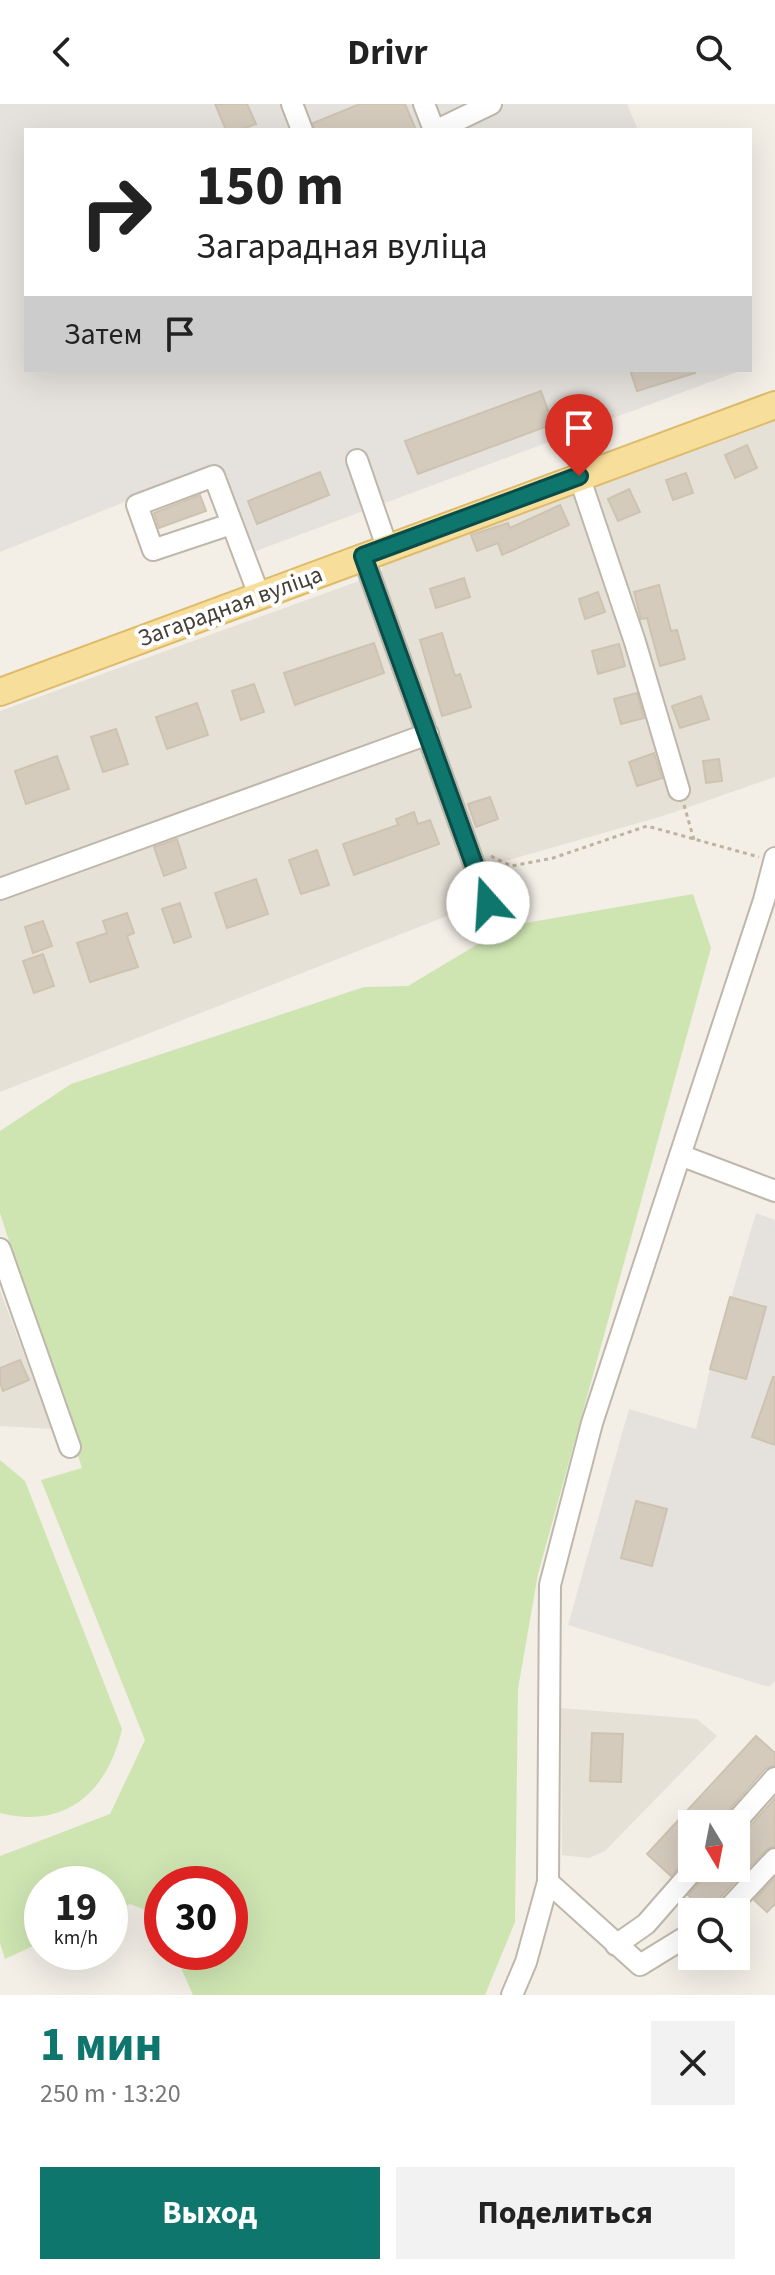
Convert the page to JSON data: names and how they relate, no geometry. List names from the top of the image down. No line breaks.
{"streets":{"main road":["Загарадная вуліца"]},"north":"bottom","page":{"header":"Drivr","turn":["150 m","Загарадная вуліца"],"then":"Затем","speed":"19 km/h","limit":"30","heading":["1 мин","250 m · 13:20"],"buttons":["Выход","Поделиться"]}}
